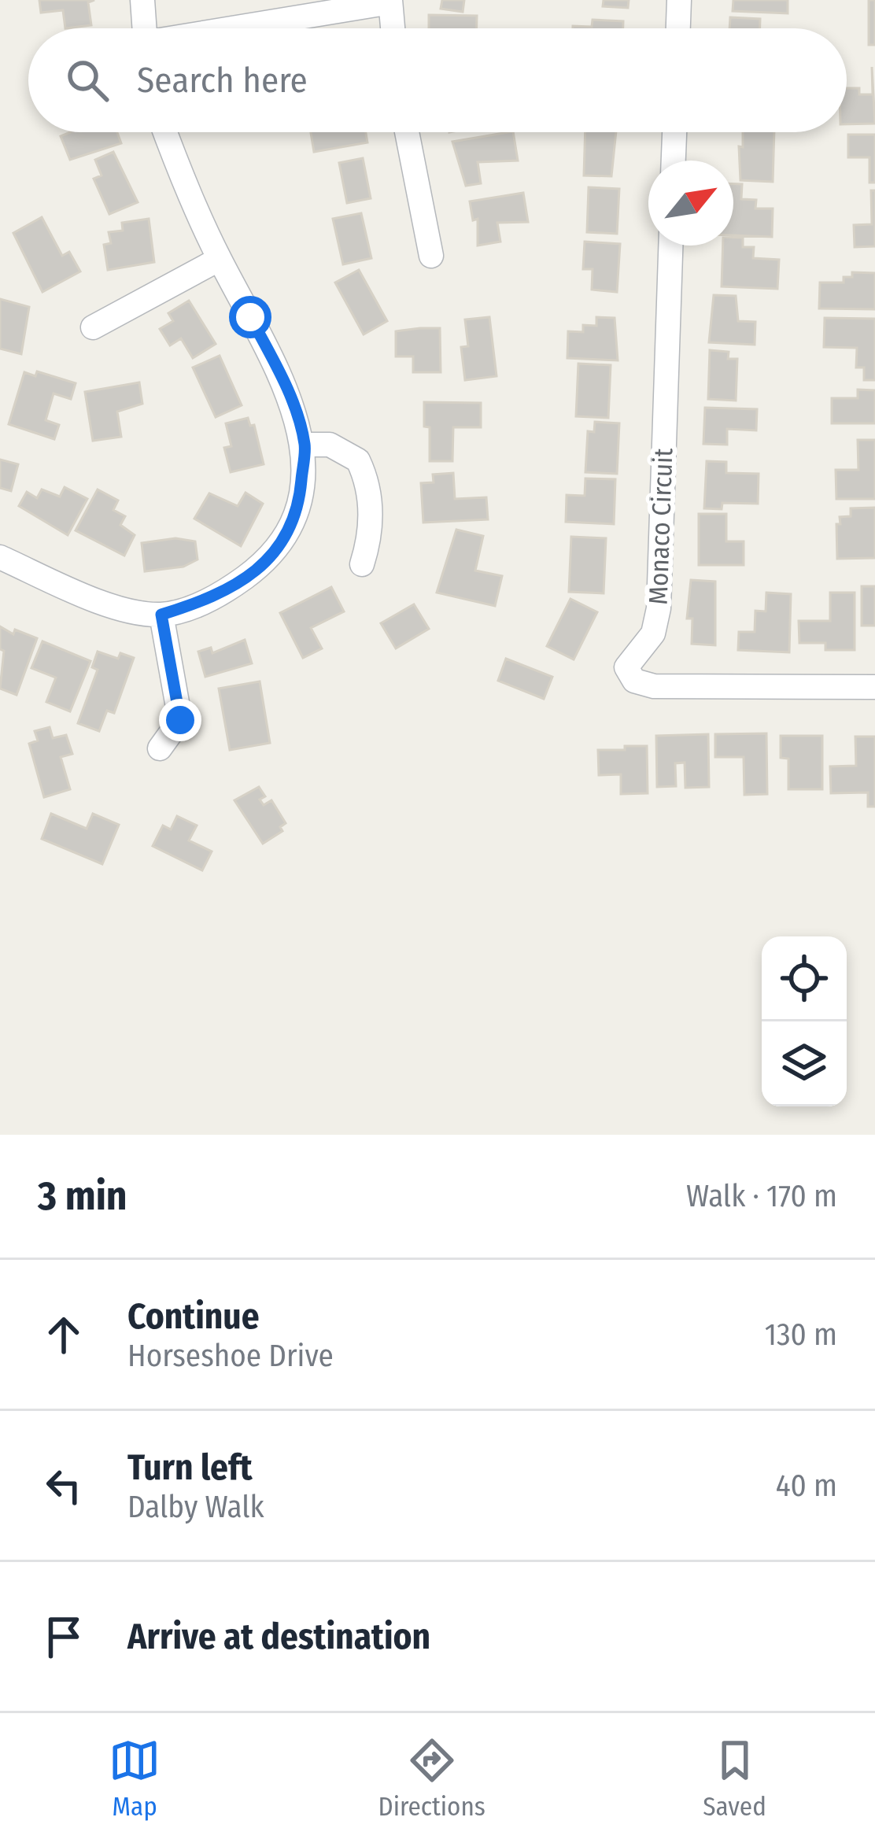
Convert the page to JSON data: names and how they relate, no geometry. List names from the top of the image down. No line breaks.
{"streets":{"street":["Monaco Circuit"]},"north":"top right","page":{"search":"Search here","heading":["3 min","Walk · 170 m"],"list":[["Continue","Horseshoe Drive","130 m"],["Turn left","Dalby Walk","40 m"],"Arrive at destination"],"nav":["Map","Directions","Saved"]}}
